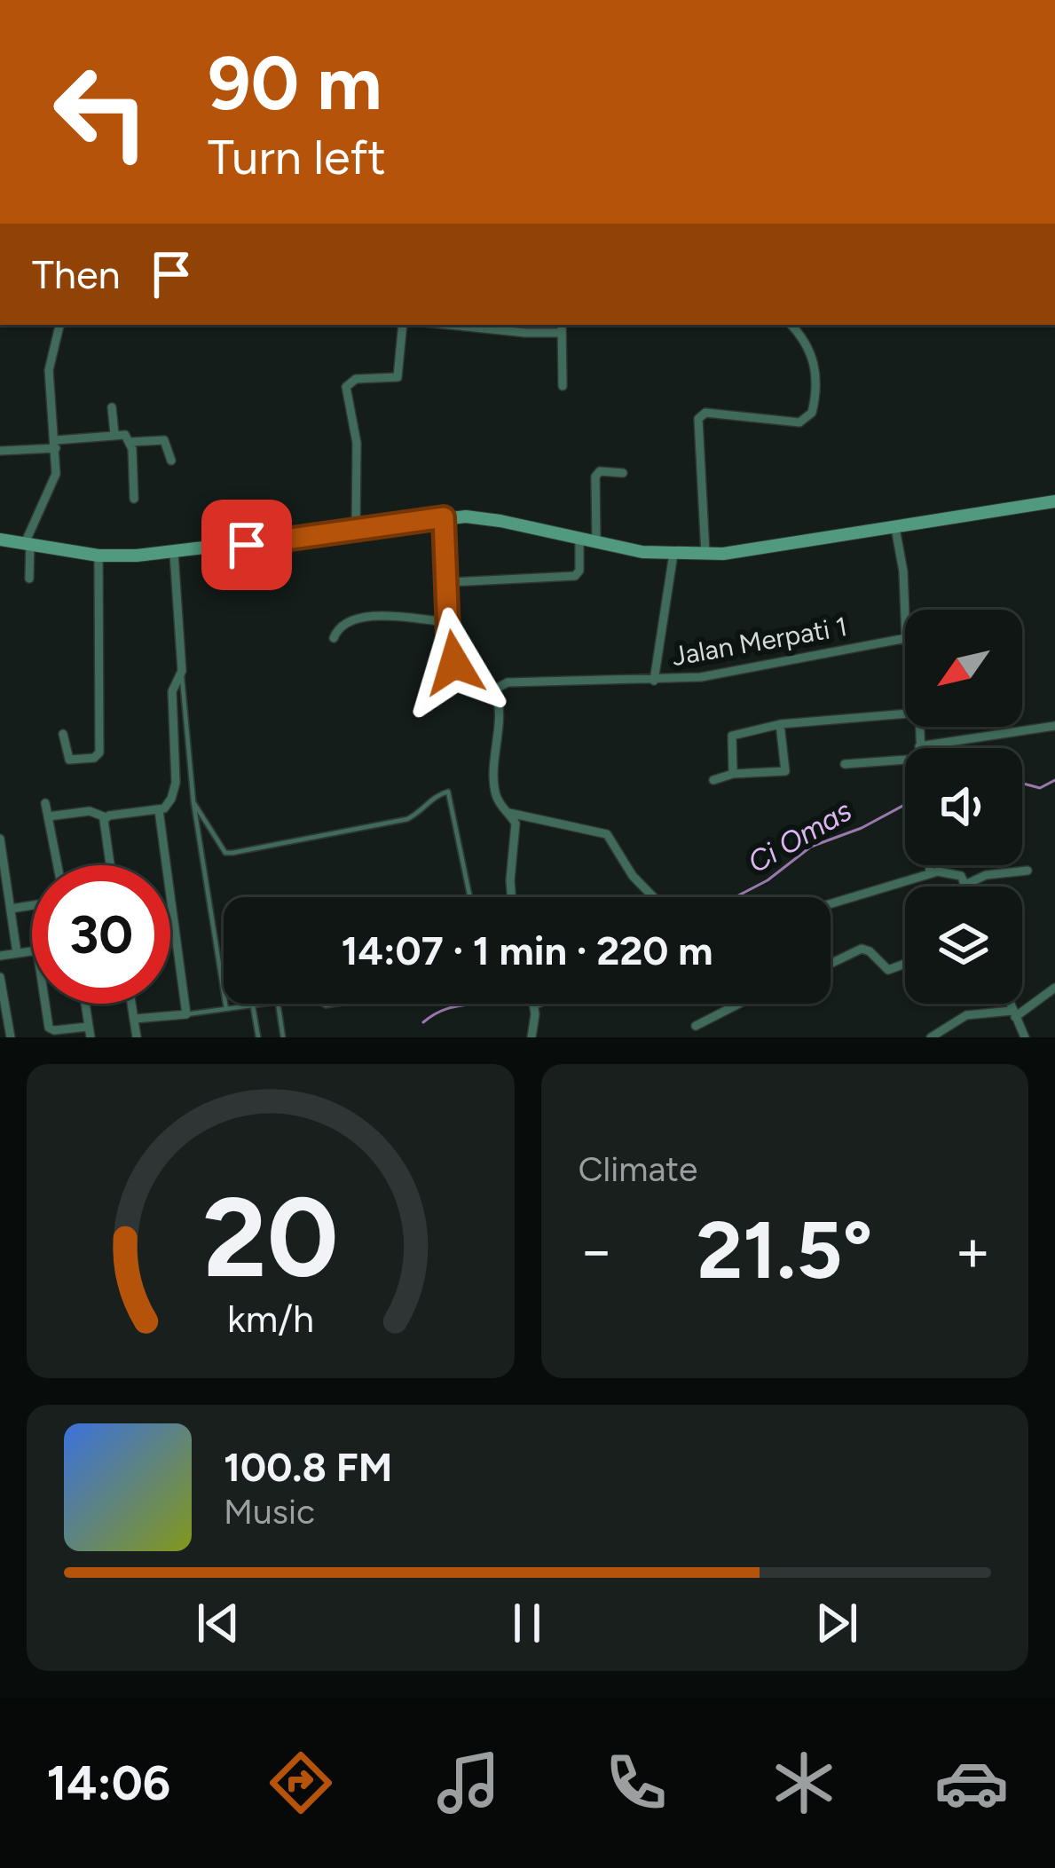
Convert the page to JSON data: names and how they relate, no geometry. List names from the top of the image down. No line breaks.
{"streets":{"street":["Jalan Merpati 1"]},"water":["Ci Omas"],"north":"bottom left","page":{"turn":["90 m","Turn left"],"then":"Then","limit":"30","trip":"14:07 · 1 min · 220 m","tile":"Climate","heat":["−","21.5°","+"],"song":["100.8 FM","Music"],"tabs":"14:06","gauge":["20","km/h"]}}
